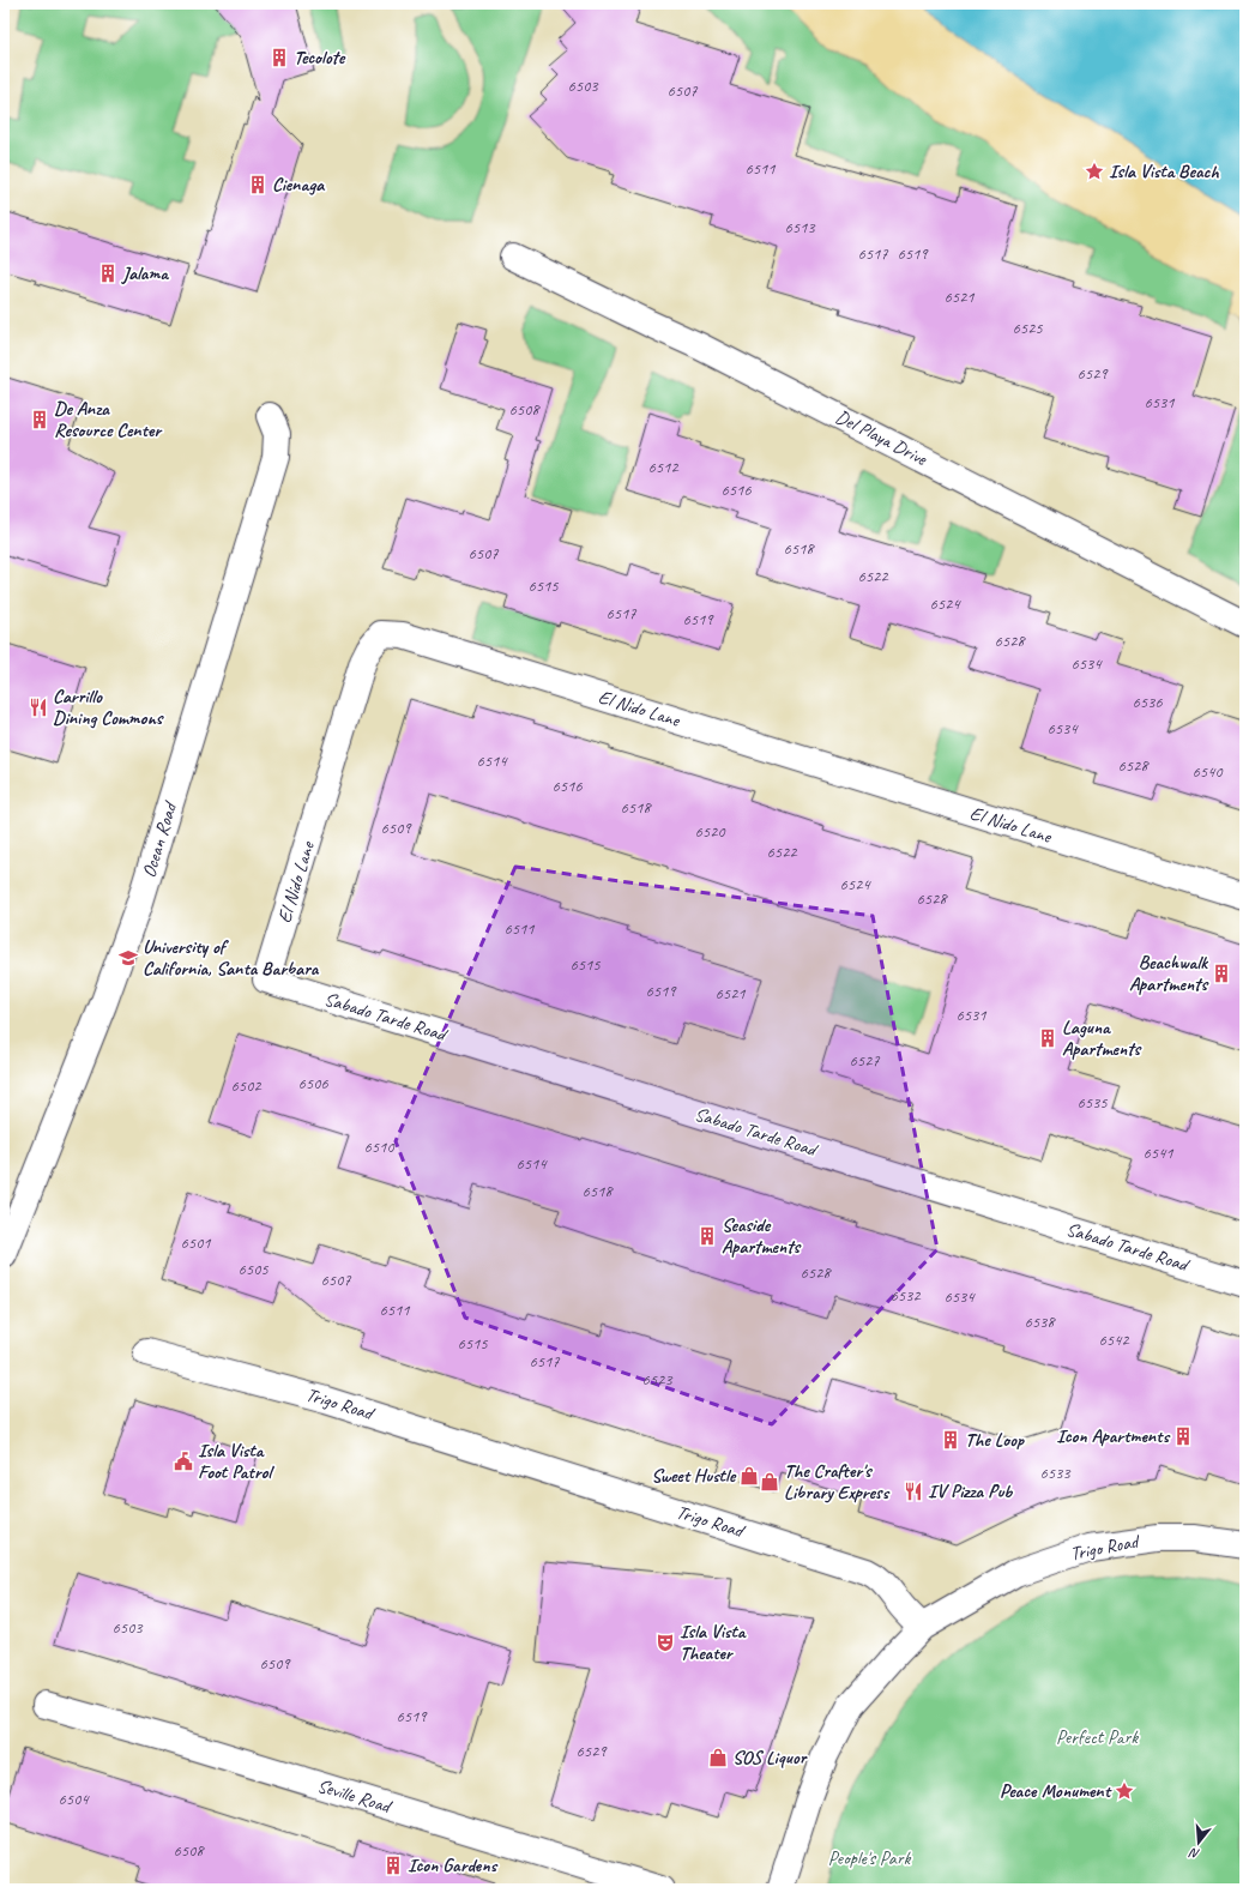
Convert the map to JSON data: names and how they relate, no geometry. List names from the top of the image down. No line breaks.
{"streets":{"street":["Del Playa Drive","El Nido Lane","Ocean Road","Sabado Tarde Road","Trigo Road","Seville Road"]},"crossings":[["El Nido Lane","Sabado Tarde Road"]],"parks":["Perfect Park","People's Park"],"places":{"building":["Tecolote","Cienaga","Jalama","De Anza Resource Center","Beachwalk Apartments","Laguna Apartments","Seaside Apartments","Icon Apartments","The Loop","Icon Gardens"],"place":["Isla Vista Beach","Peace Monument"],"restaurant":["Carrillo Dining Commons","IV Pizza Pub"],"school or university":["University of California, Santa Barbara"],"public building":["Isla Vista Foot Patrol"],"shop":["Sweet Hustle","The Crafter's Library Express","SOS Liquor"],"theatre":["Isla Vista Theater"]},"house_numbers":["6503","6507","6511","6513","6517","6519","6521","6525","6529","6531","6508","6512","6516","6518","6507","6522","6515","6524","6517","6519","6528","6534","6536","6534","6514","6528","6540","6516","6518","6509","6520","6522","6524","6528","6511","6515","6519","6521","6531","6527","6506","6502","6535","6510","6541","6514","6518","6501","6505","6528","6507","6532","6534","6511","6538","6542","6515","6517","6523","6533","6503","6509","6519","6529","6504","6508"],"north":"bottom"}
